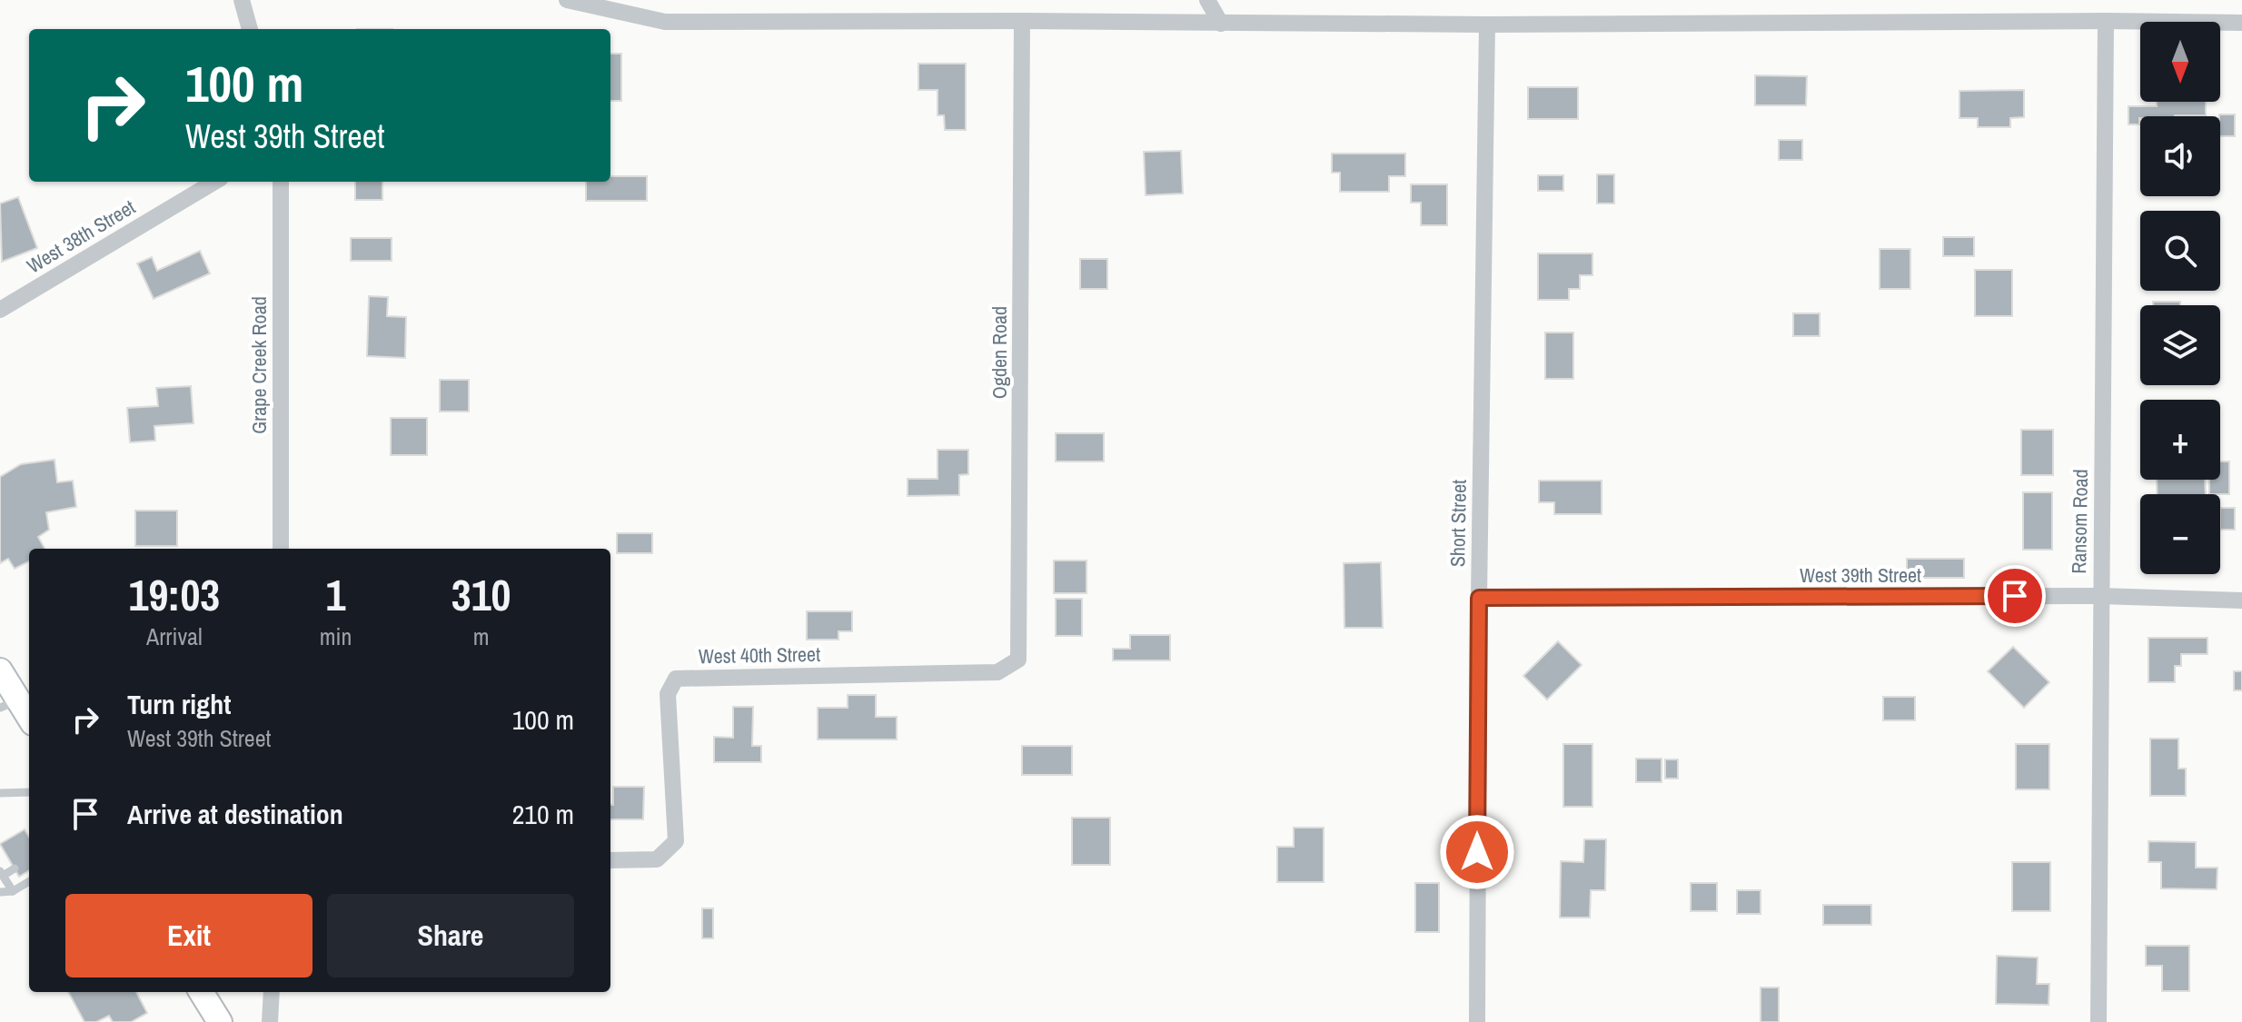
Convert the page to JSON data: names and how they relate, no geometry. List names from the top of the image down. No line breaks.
{"streets":{"street":["West 38th Street","Ogden Road","Grape Creek Road","Ransom Road","Short Street","West 39th Street","West 40th Street"]},"crossings":[["Ogden Road","West 40th Street"],["Ransom Road","West 39th Street"],["Short Street","West 39th Street"]],"north":"bottom","page":{"map_buttons":["+","−"],"turn":["100 m","West 39th Street"],"eta":["19:03","Arrival","1","min","310","m"],"list":[{"name":"Turn right","note":"West 39th Street","value":"100 m"},{"name":"Arrive at destination","value":"210 m"}],"buttons":["Exit","Share"]}}
